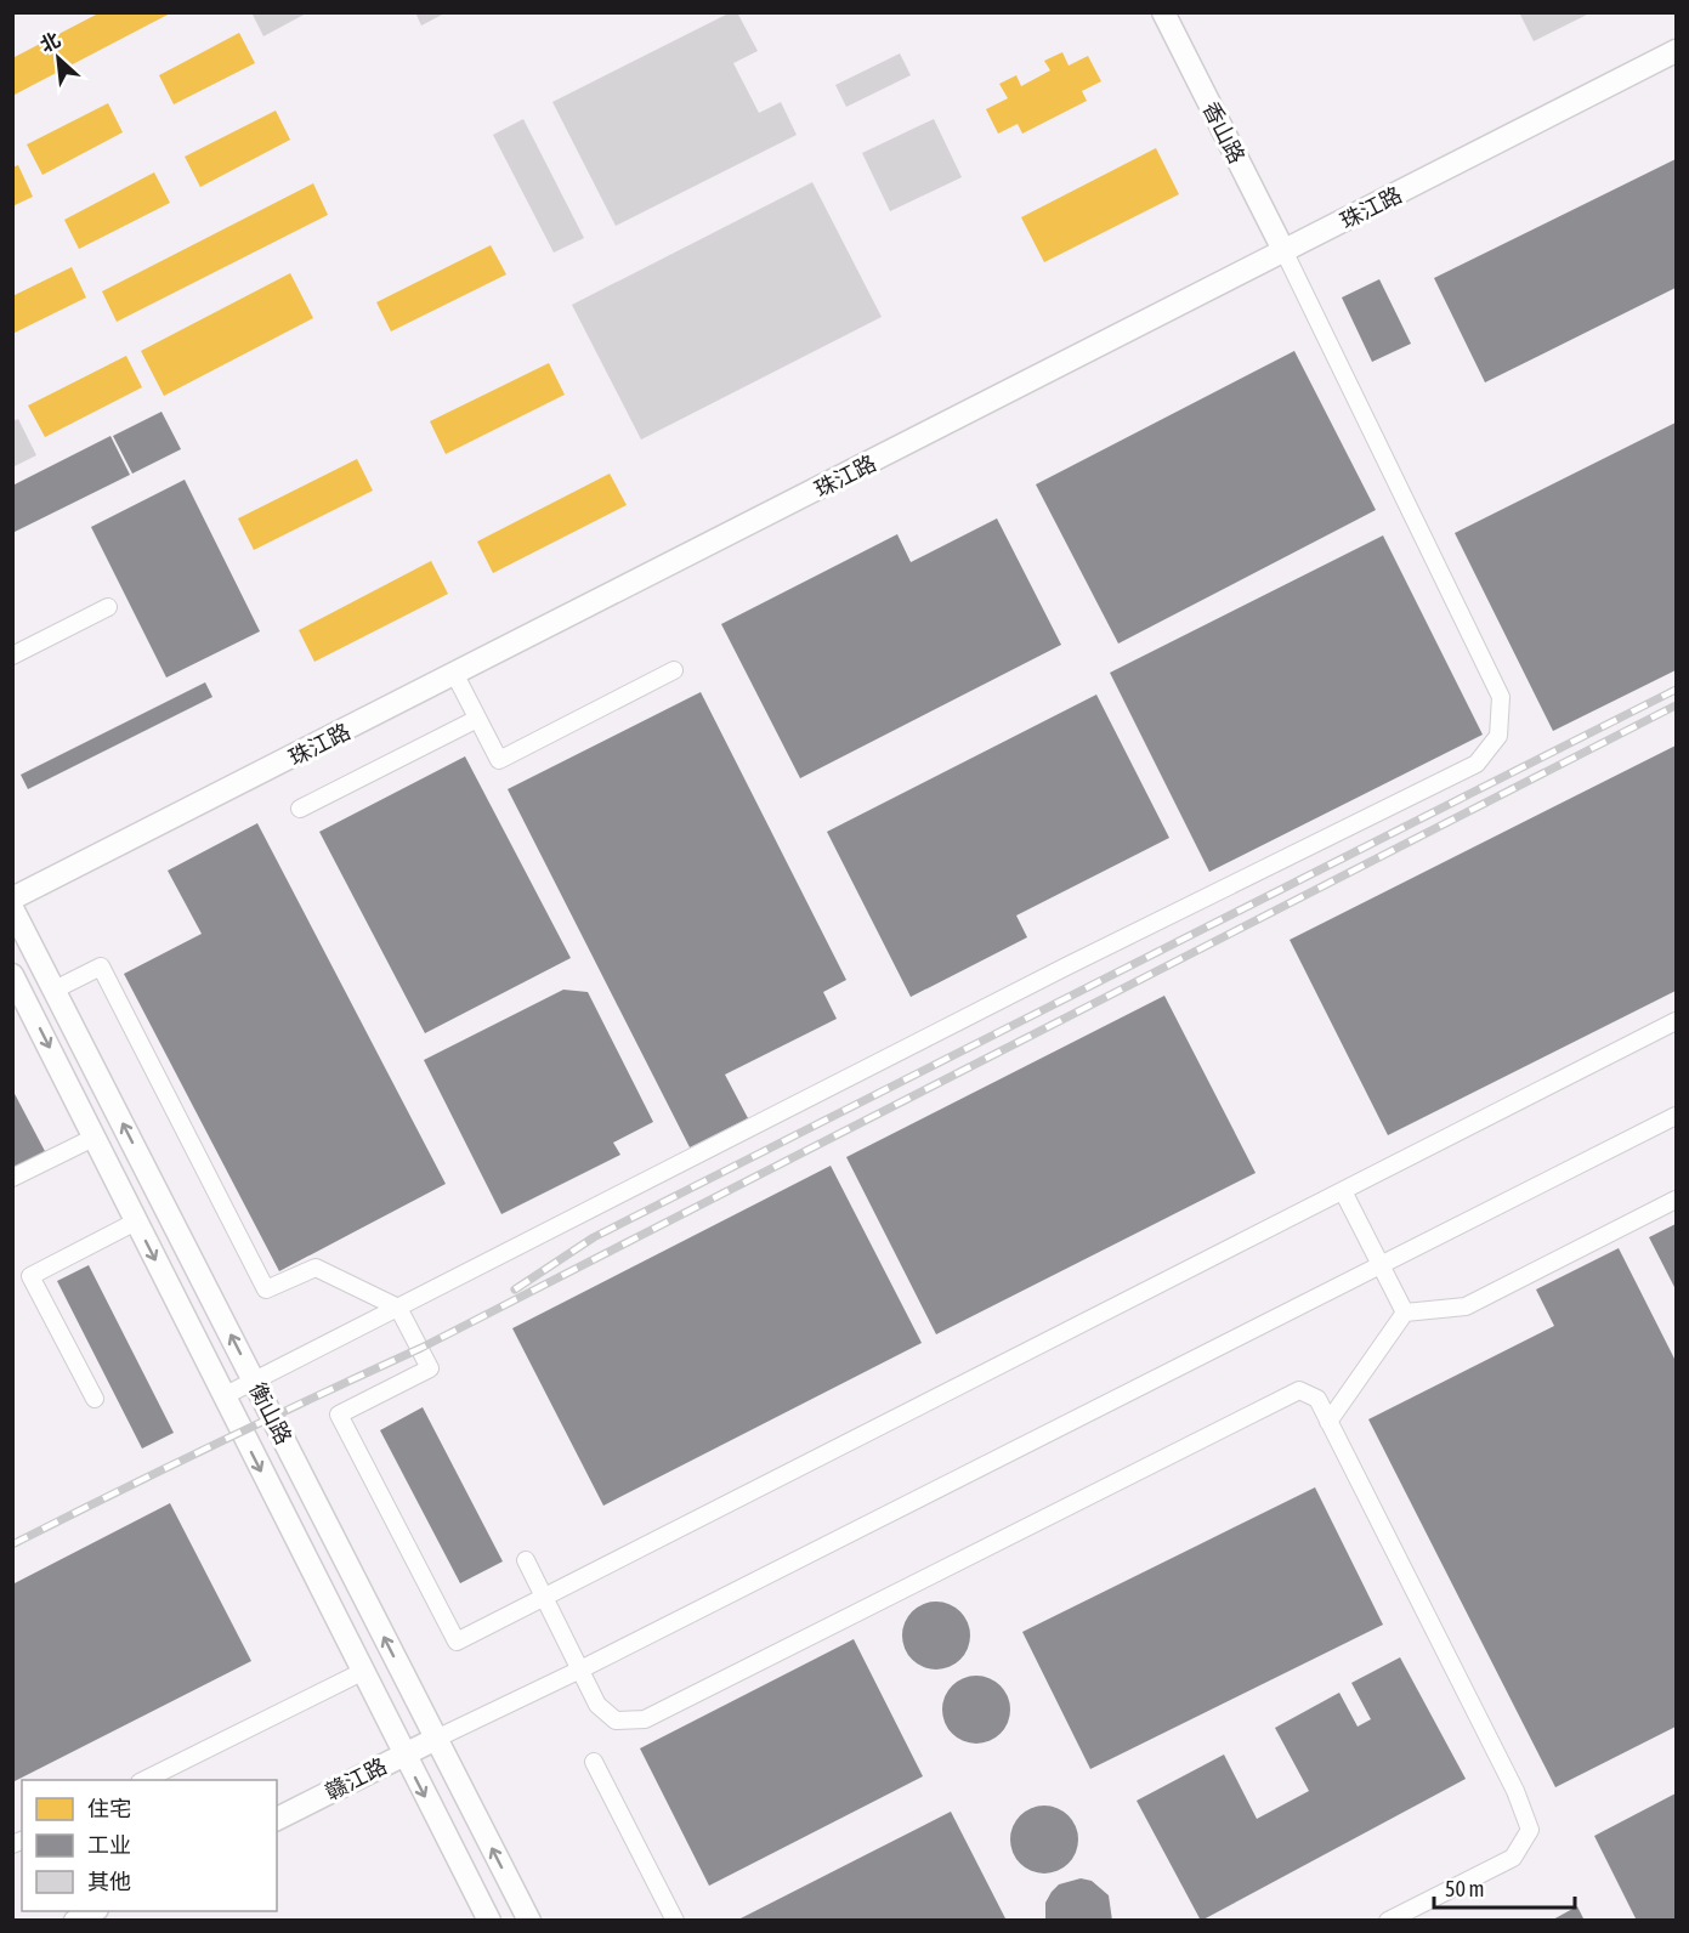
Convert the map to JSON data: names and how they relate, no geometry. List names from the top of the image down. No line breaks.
{"streets":{"street":["香山路","珠江路","衡山路","赣江路"]},"crossings":[["香山路","珠江路"],["衡山路","赣江路"]],"legend":["住宅","工业","其他"],"scale_bar":"50 m","north":"top left"}
